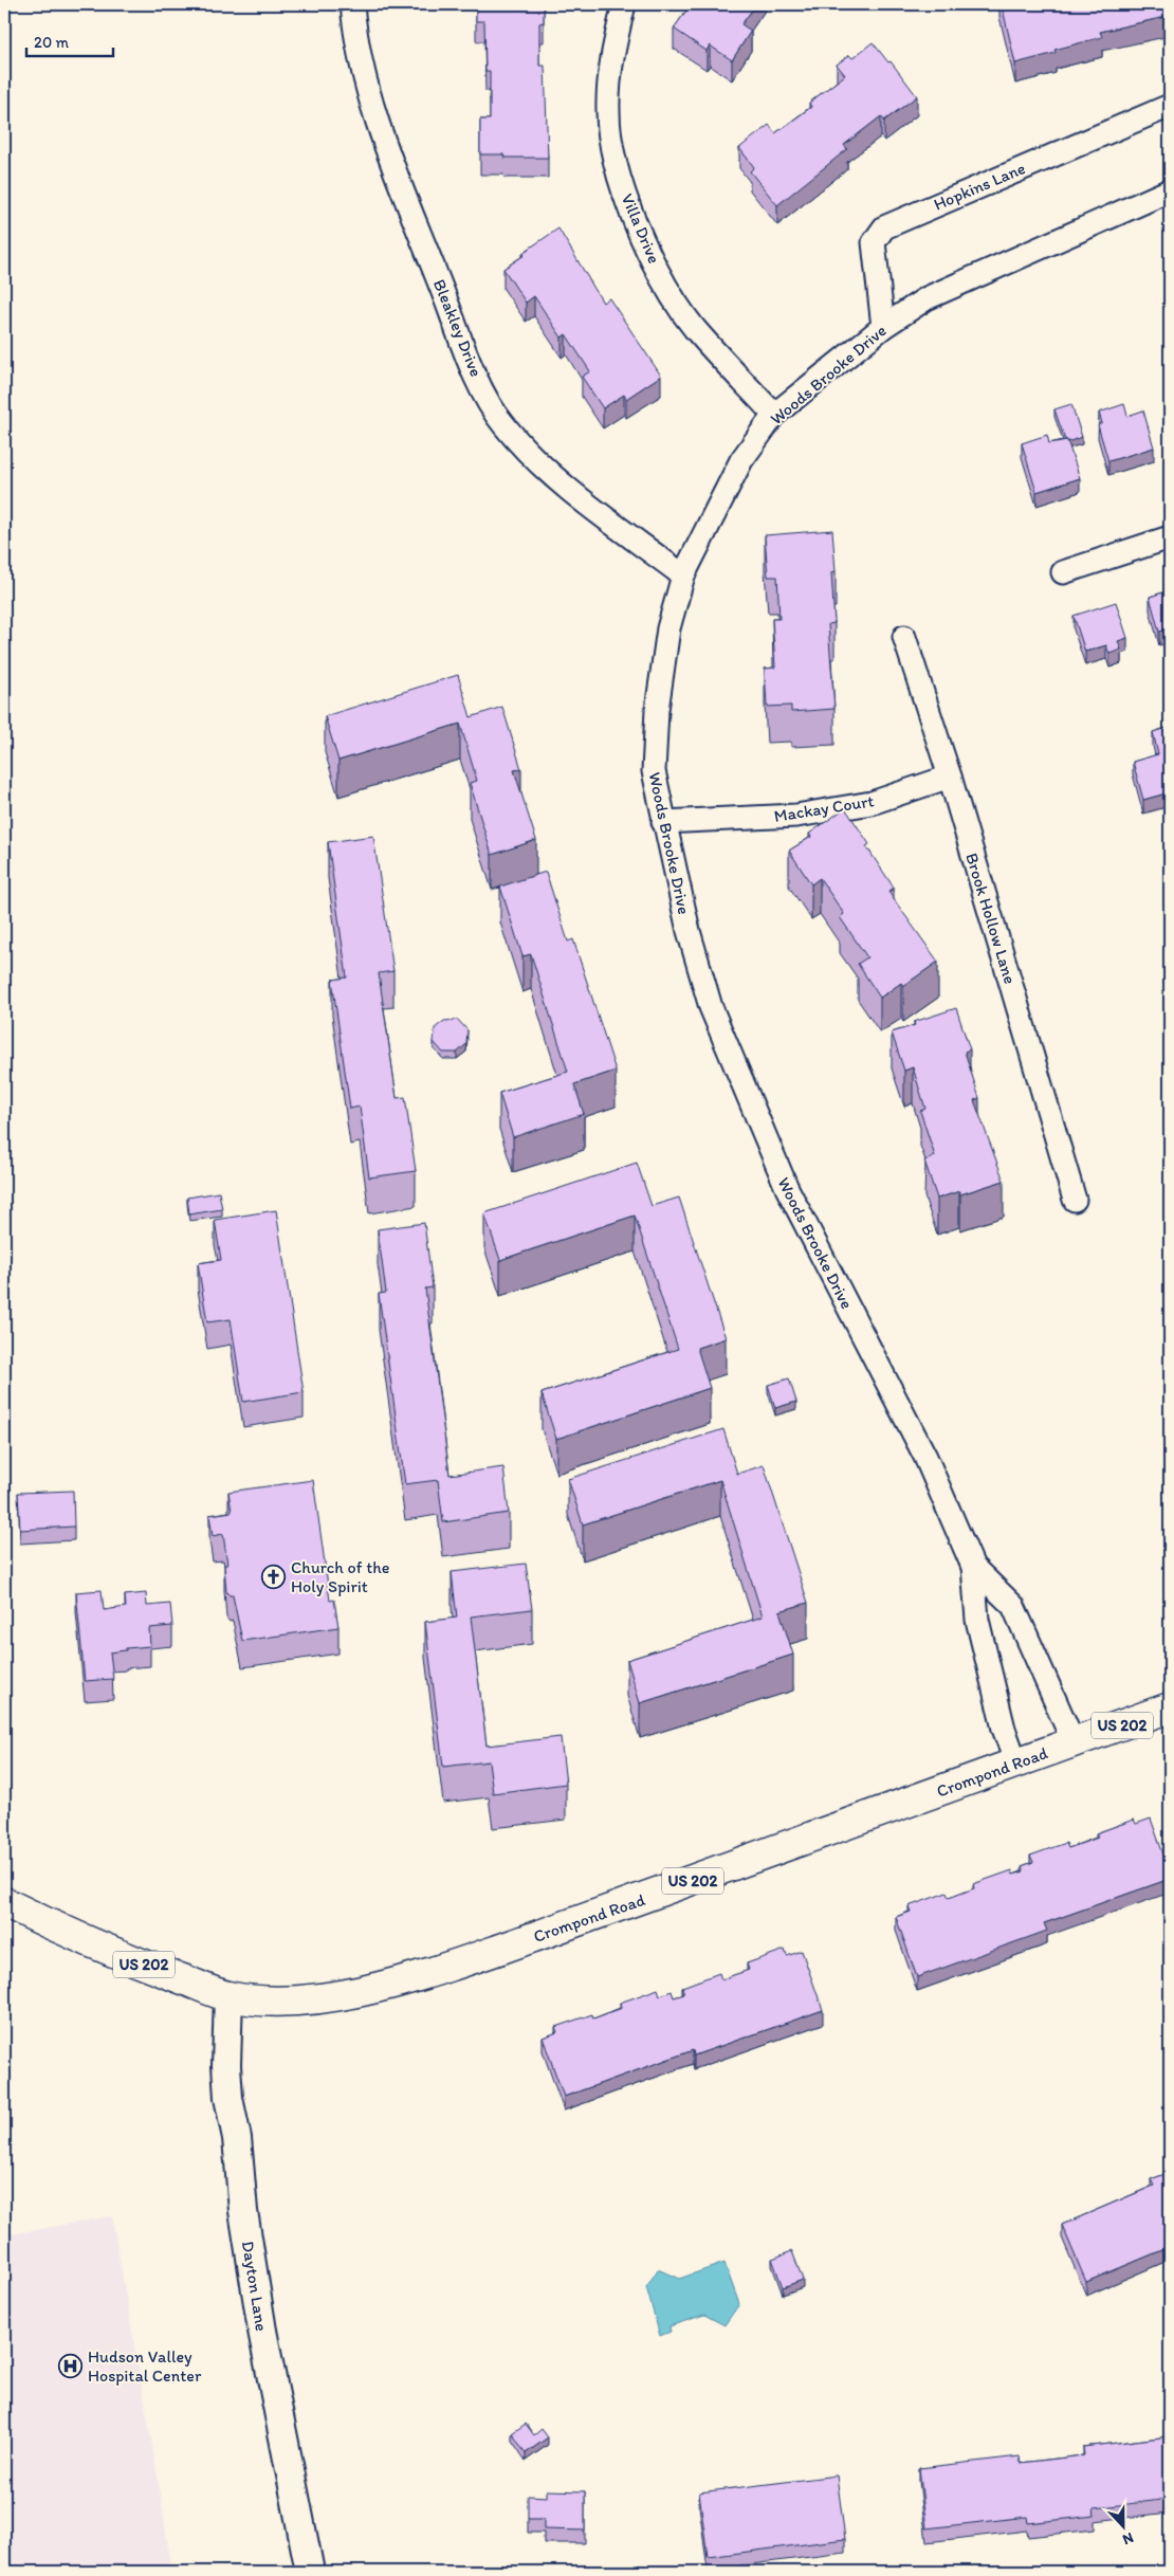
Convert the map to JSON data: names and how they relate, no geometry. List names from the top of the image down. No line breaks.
{"streets":{"main road":["US 202","Crompond Road"],"street":["Hopkins Lane","Villa Drive","Bleakley Drive","Woods Brooke Drive","Mackay Court","Brook Hollow Lane","Dayton Lane"]},"crossings":[["Hopkins Lane","Woods Brooke Drive"],["Villa Drive","Woods Brooke Drive"],["Bleakley Drive","Woods Brooke Drive"],["Woods Brooke Drive","Mackay Court"],["Woods Brooke Drive","Crompond Road"],["Mackay Court","Brook Hollow Lane"],["Crompond Road","Dayton Lane"]],"places":{"church":["Church of the Holy Spirit"],"hospital":["Hudson Valley Hospital Center"]},"scale_bar":"20 m","north":"bottom"}
